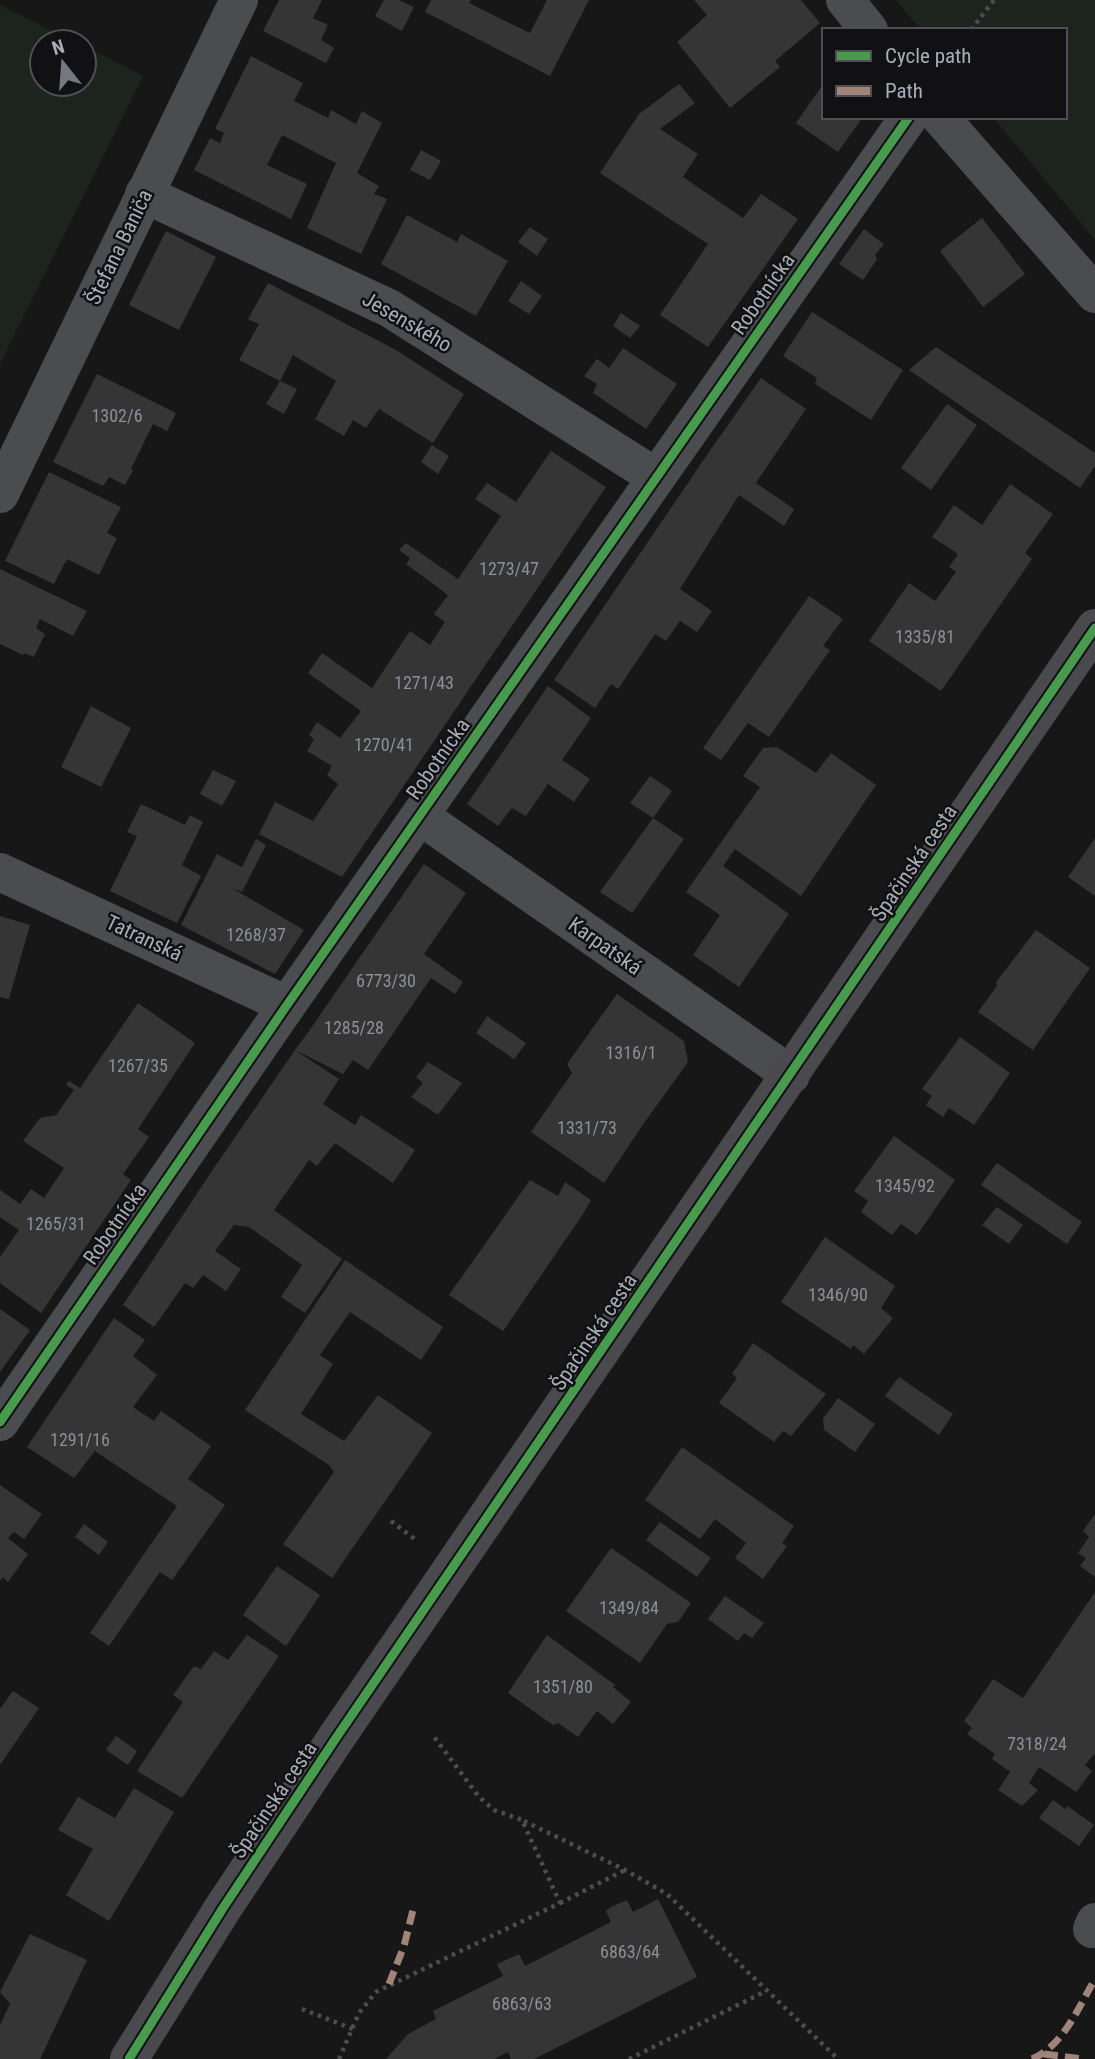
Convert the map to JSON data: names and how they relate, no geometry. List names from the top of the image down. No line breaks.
{"streets":{"street":["Štefana Baniča","Robotnícka","Jesenského","Špačinská cesta","Tatranská","Karpatská"]},"crossings":[["Štefana Baniča","Jesenského"],["Robotnícka","Jesenského"],["Robotnícka","Tatranská"],["Robotnícka","Karpatská"],["Špačinská cesta","Karpatská"]],"house_numbers":["1302/6","1273/47","1335/81","1271/43","1270/41","1268/37","6773/30","1285/28","1316/1","1267/35","1331/73","1345/92","1265/31","1346/90","1291/16","1349/84","1351/80","7318/24","6863/64","6863/63"],"legend":["Cycle path","Path"],"north":"top"}
